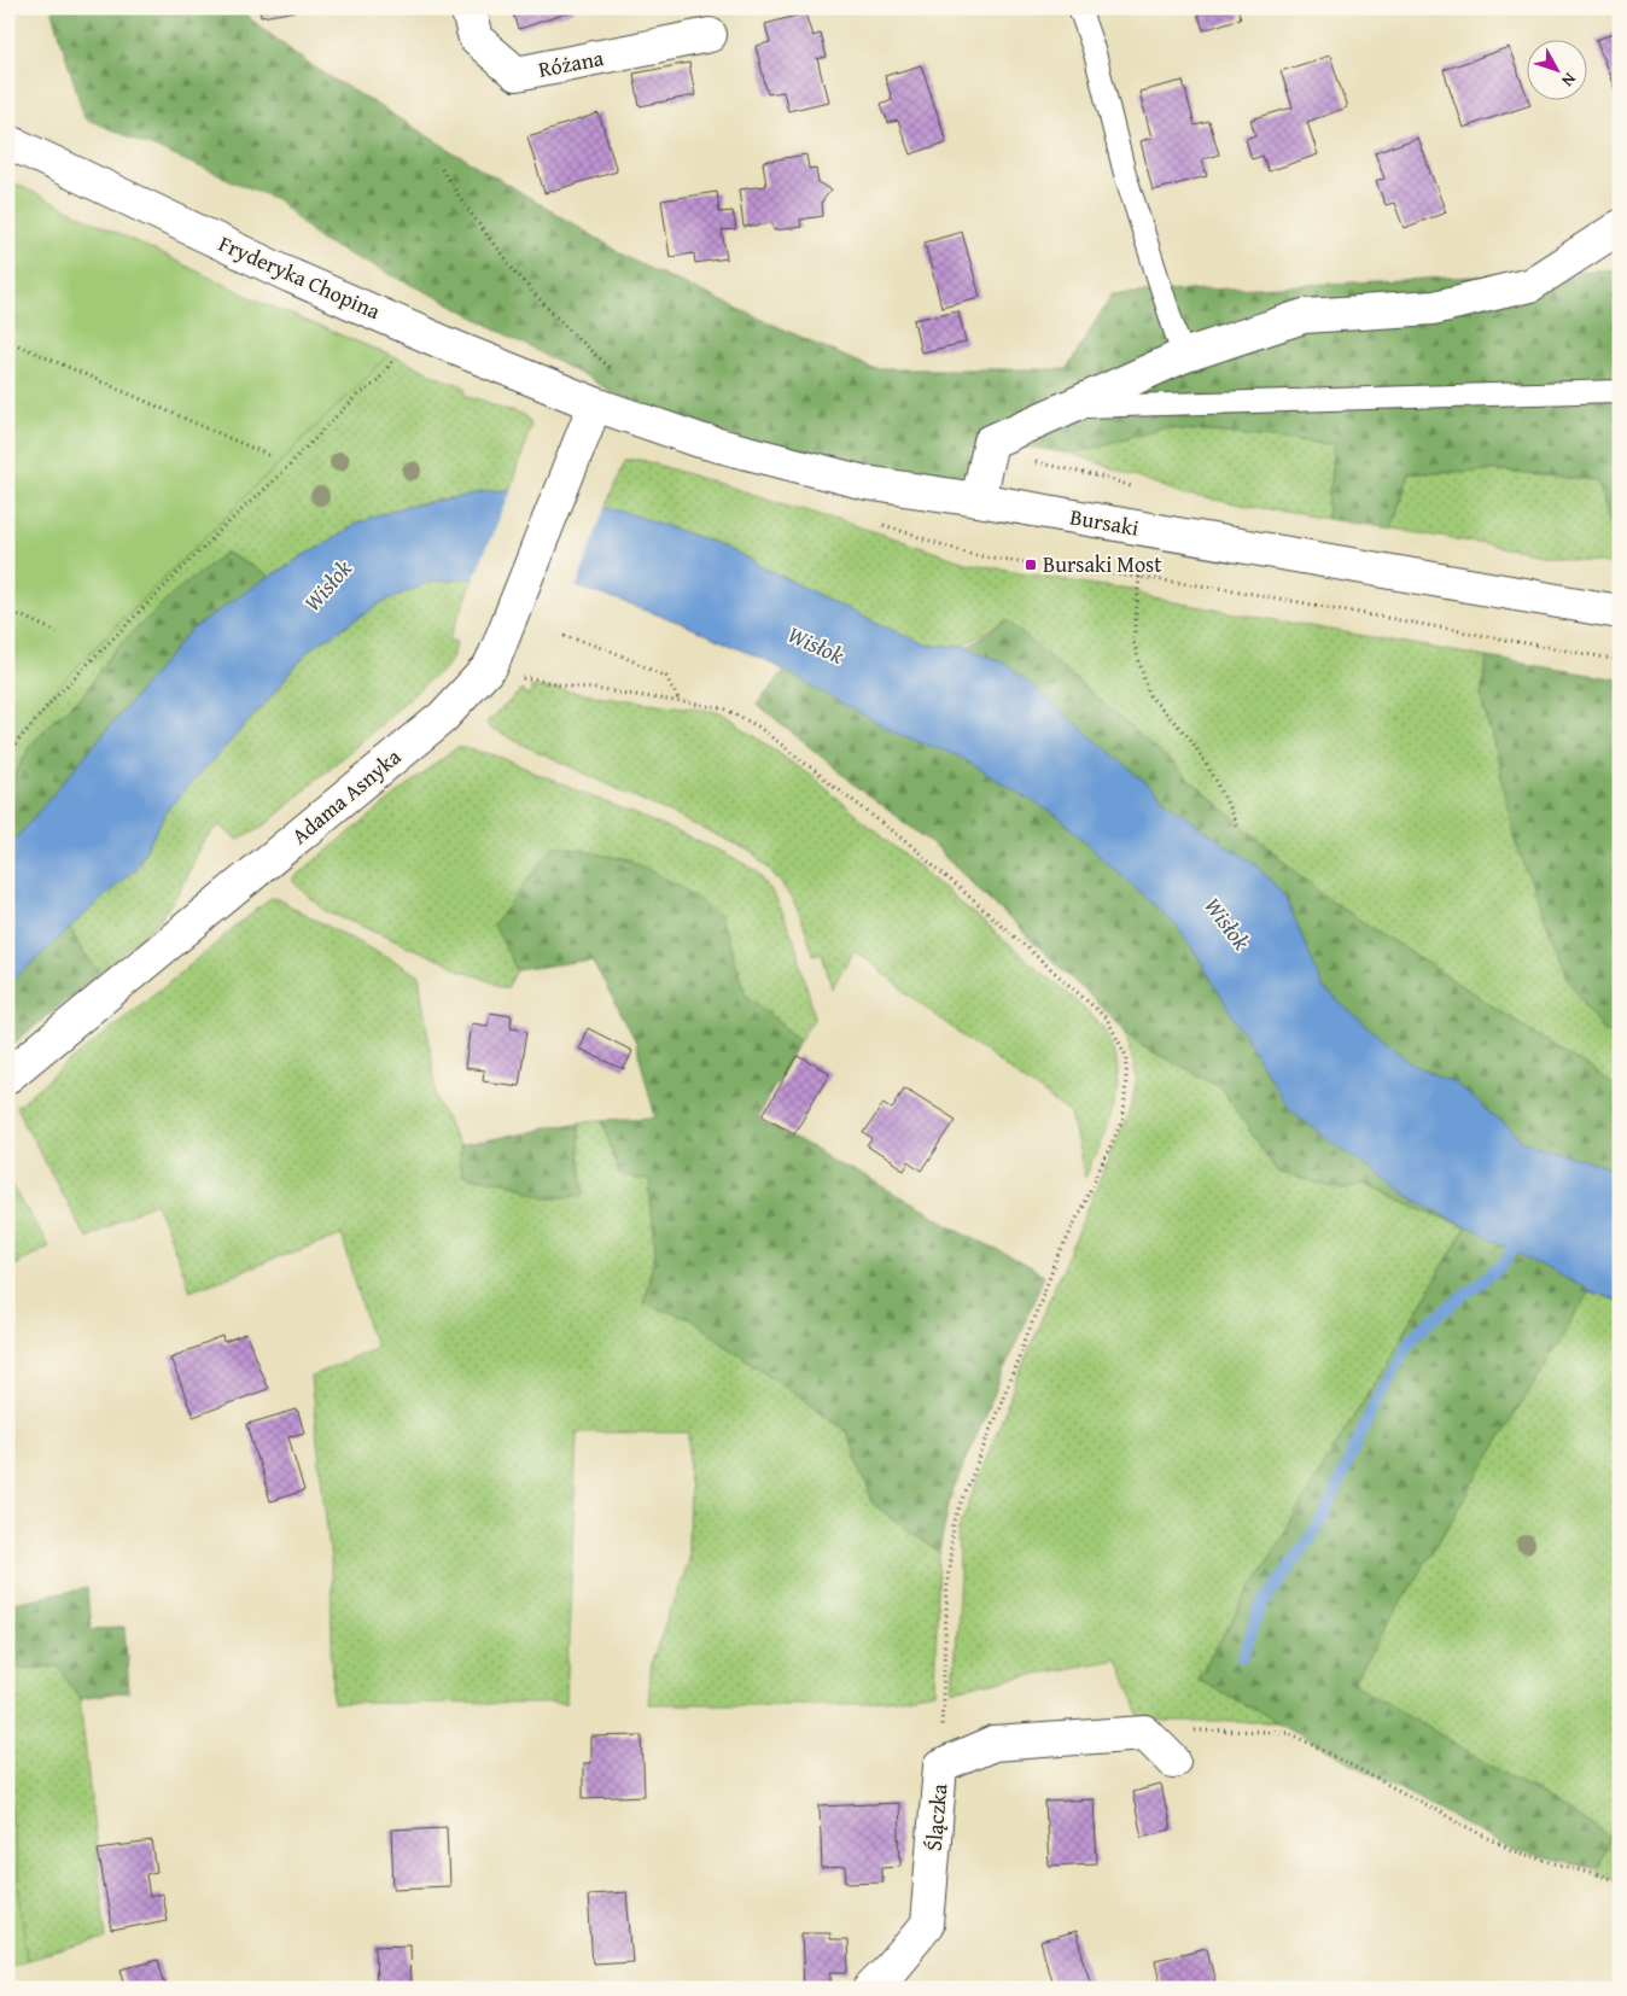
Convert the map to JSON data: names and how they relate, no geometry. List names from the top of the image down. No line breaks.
{"streets":{"street":["Różana","Fryderyka Chopina","Bursaki","Adama Asnyka","Ślączka"]},"crossings":[["Fryderyka Chopina","Bursaki"],["Fryderyka Chopina","Adama Asnyka"],["Bursaki","Adama Asnyka"]],"water":["Wisłok"],"places":{"transit":["Bursaki Most"]},"north":"bottom right"}
